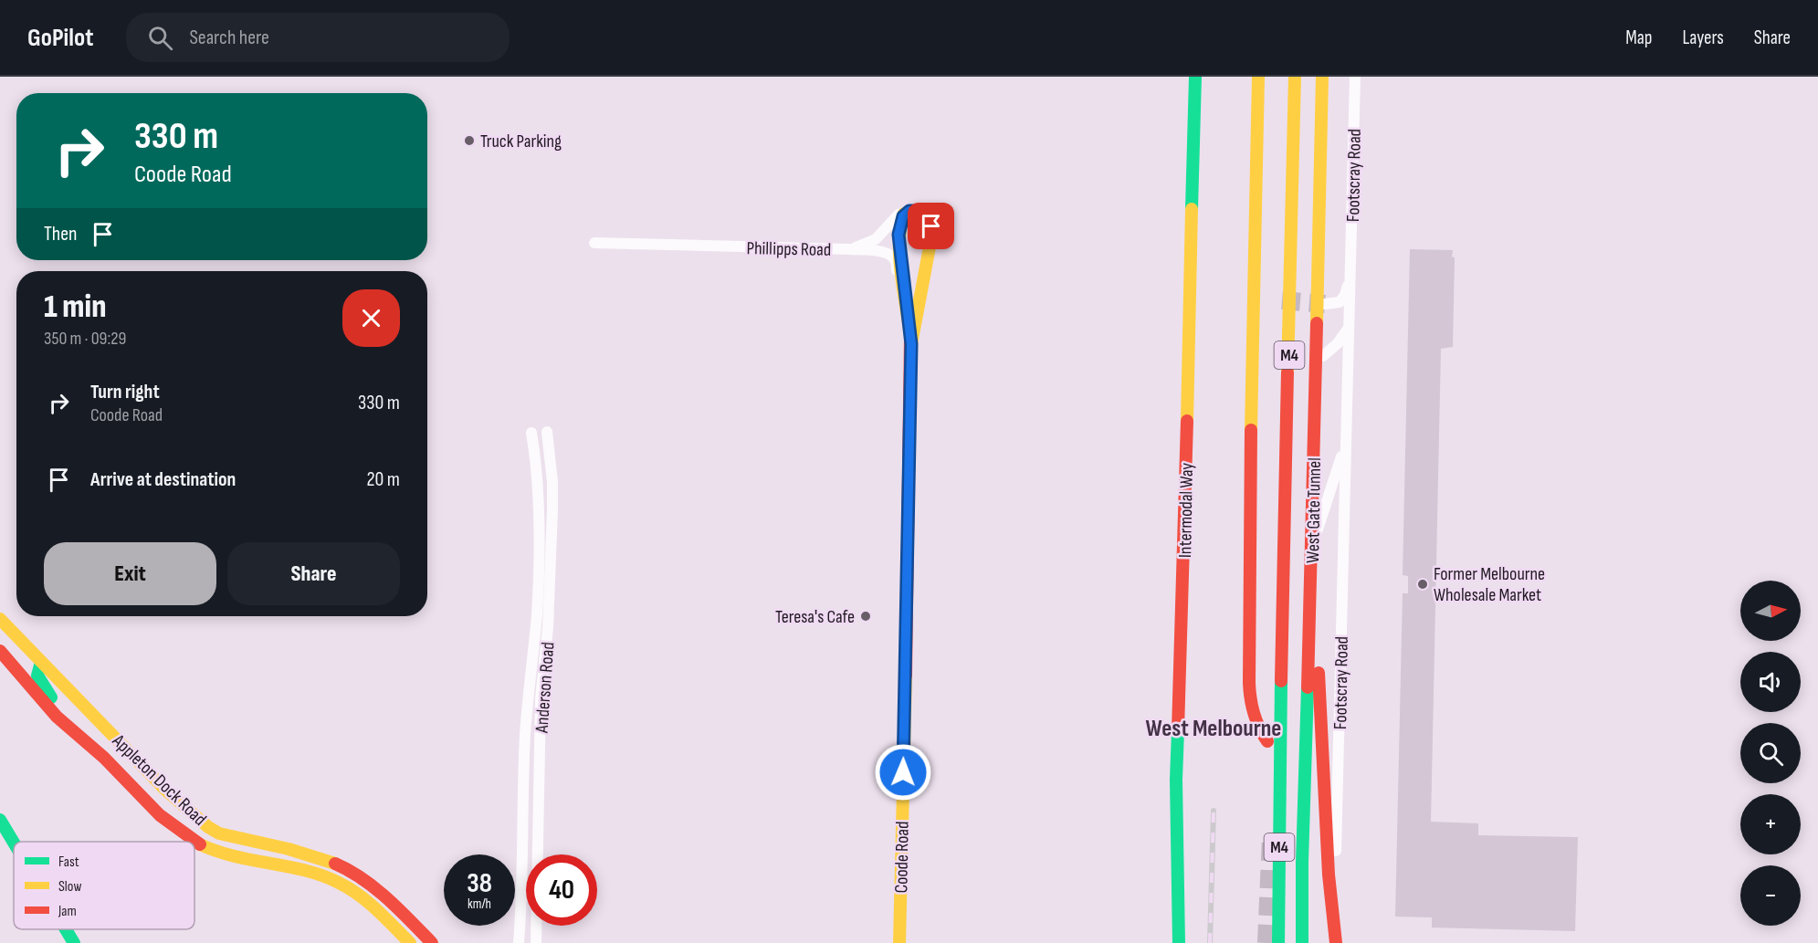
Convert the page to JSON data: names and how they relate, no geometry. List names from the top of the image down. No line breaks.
{"streets":{"main road":["M4","Intermodal Way","West Gate Tunnel","Appleton Dock Road","Coode Road"],"street":["Footscray Road","Phillipps Road","Anderson Road"]},"crossings":[["Footscray Road","West Gate Tunnel"],["Phillipps Road","Coode Road"]],"districts":["West Melbourne"],"places":["Truck Parking","Former Melbourne Wholesale Market","Teresa's Cafe"],"legend":["Fast","Slow","Jam"],"north":"right","page":{"header":"GoPilot","search":"Search here","nav":["Map","Layers","Share"],"turn":["330 m","Coode Road"],"then":"Then","heading":["1 min","350 m · 09:29"],"list":[{"name":"Turn right","note":"Coode Road","value":"330 m"},{"name":"Arrive at destination","value":"20 m"}],"buttons":["Exit","Share"],"map_buttons":["+","−"],"speed":"38 km/h","limit":"40"}}
